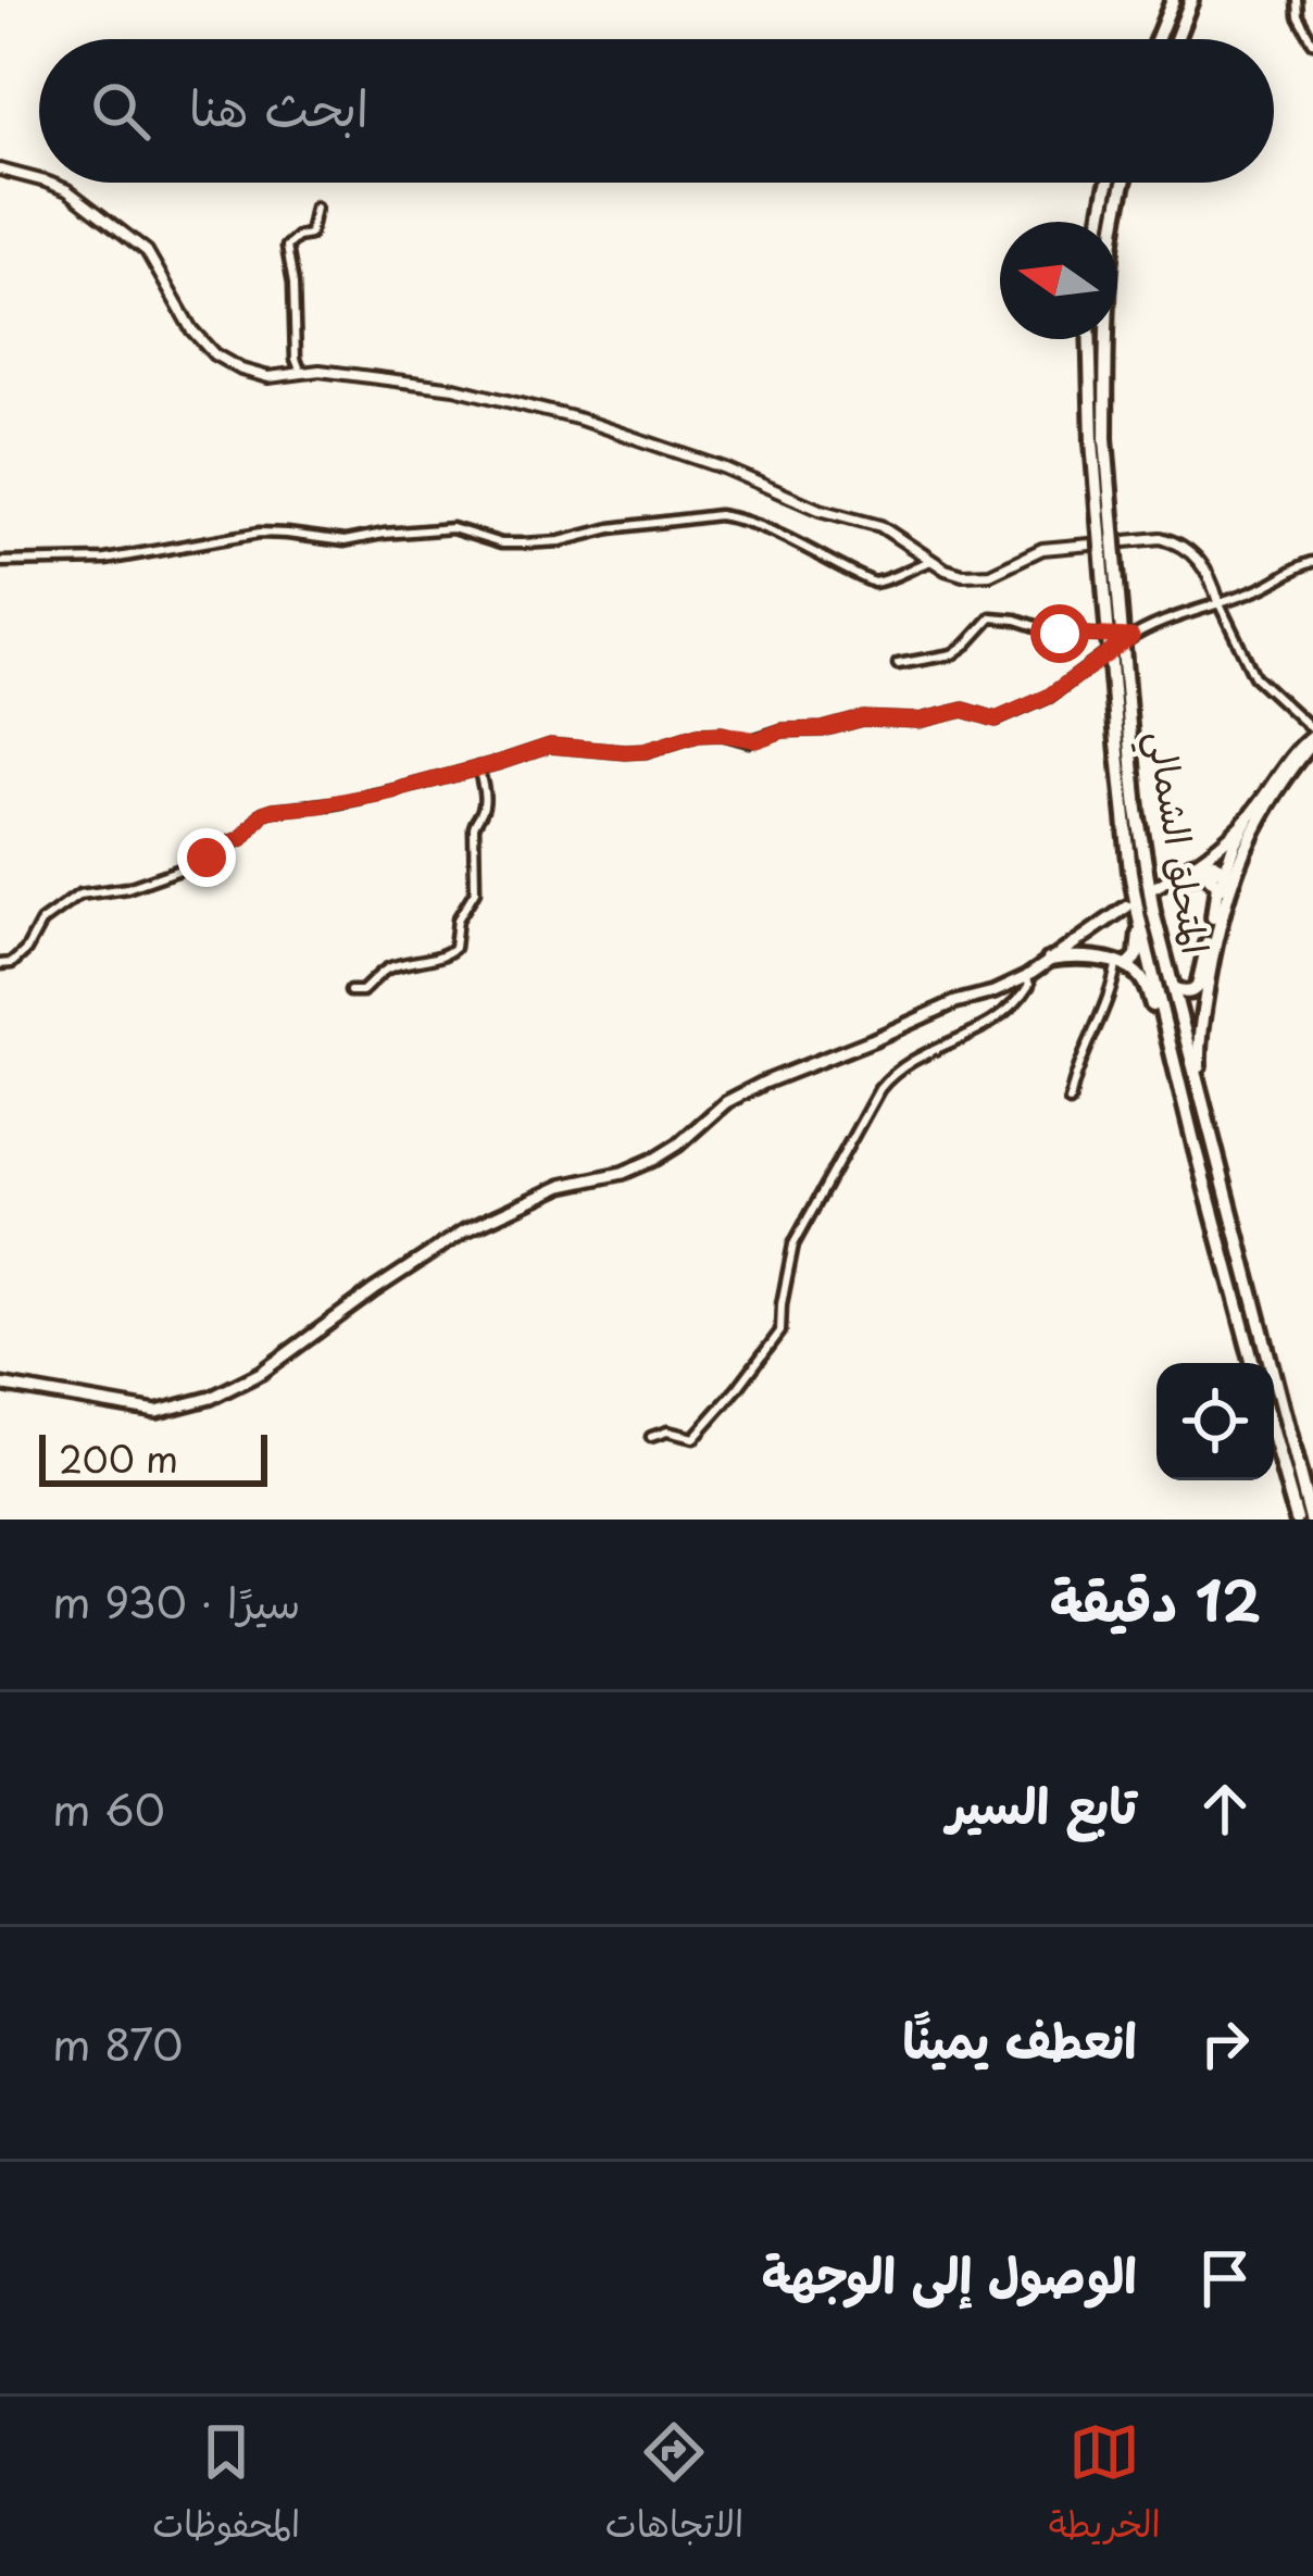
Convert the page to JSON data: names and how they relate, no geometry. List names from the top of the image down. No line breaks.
{"streets":{"highway":["المتحلق الشمالي"]},"scale_bar":"200 m","north":"left","page":{"search":"ابحث هنا","scale":"200 m","heading":["12 دقيقة","سيرًا · 930 m"],"list":[["تابع السير","60 m"],["انعطف يمينًا","870 m"],"الوصول إلى الوجهة"],"nav":["الخريطة","الاتجاهات","المحفوظات"]}}
